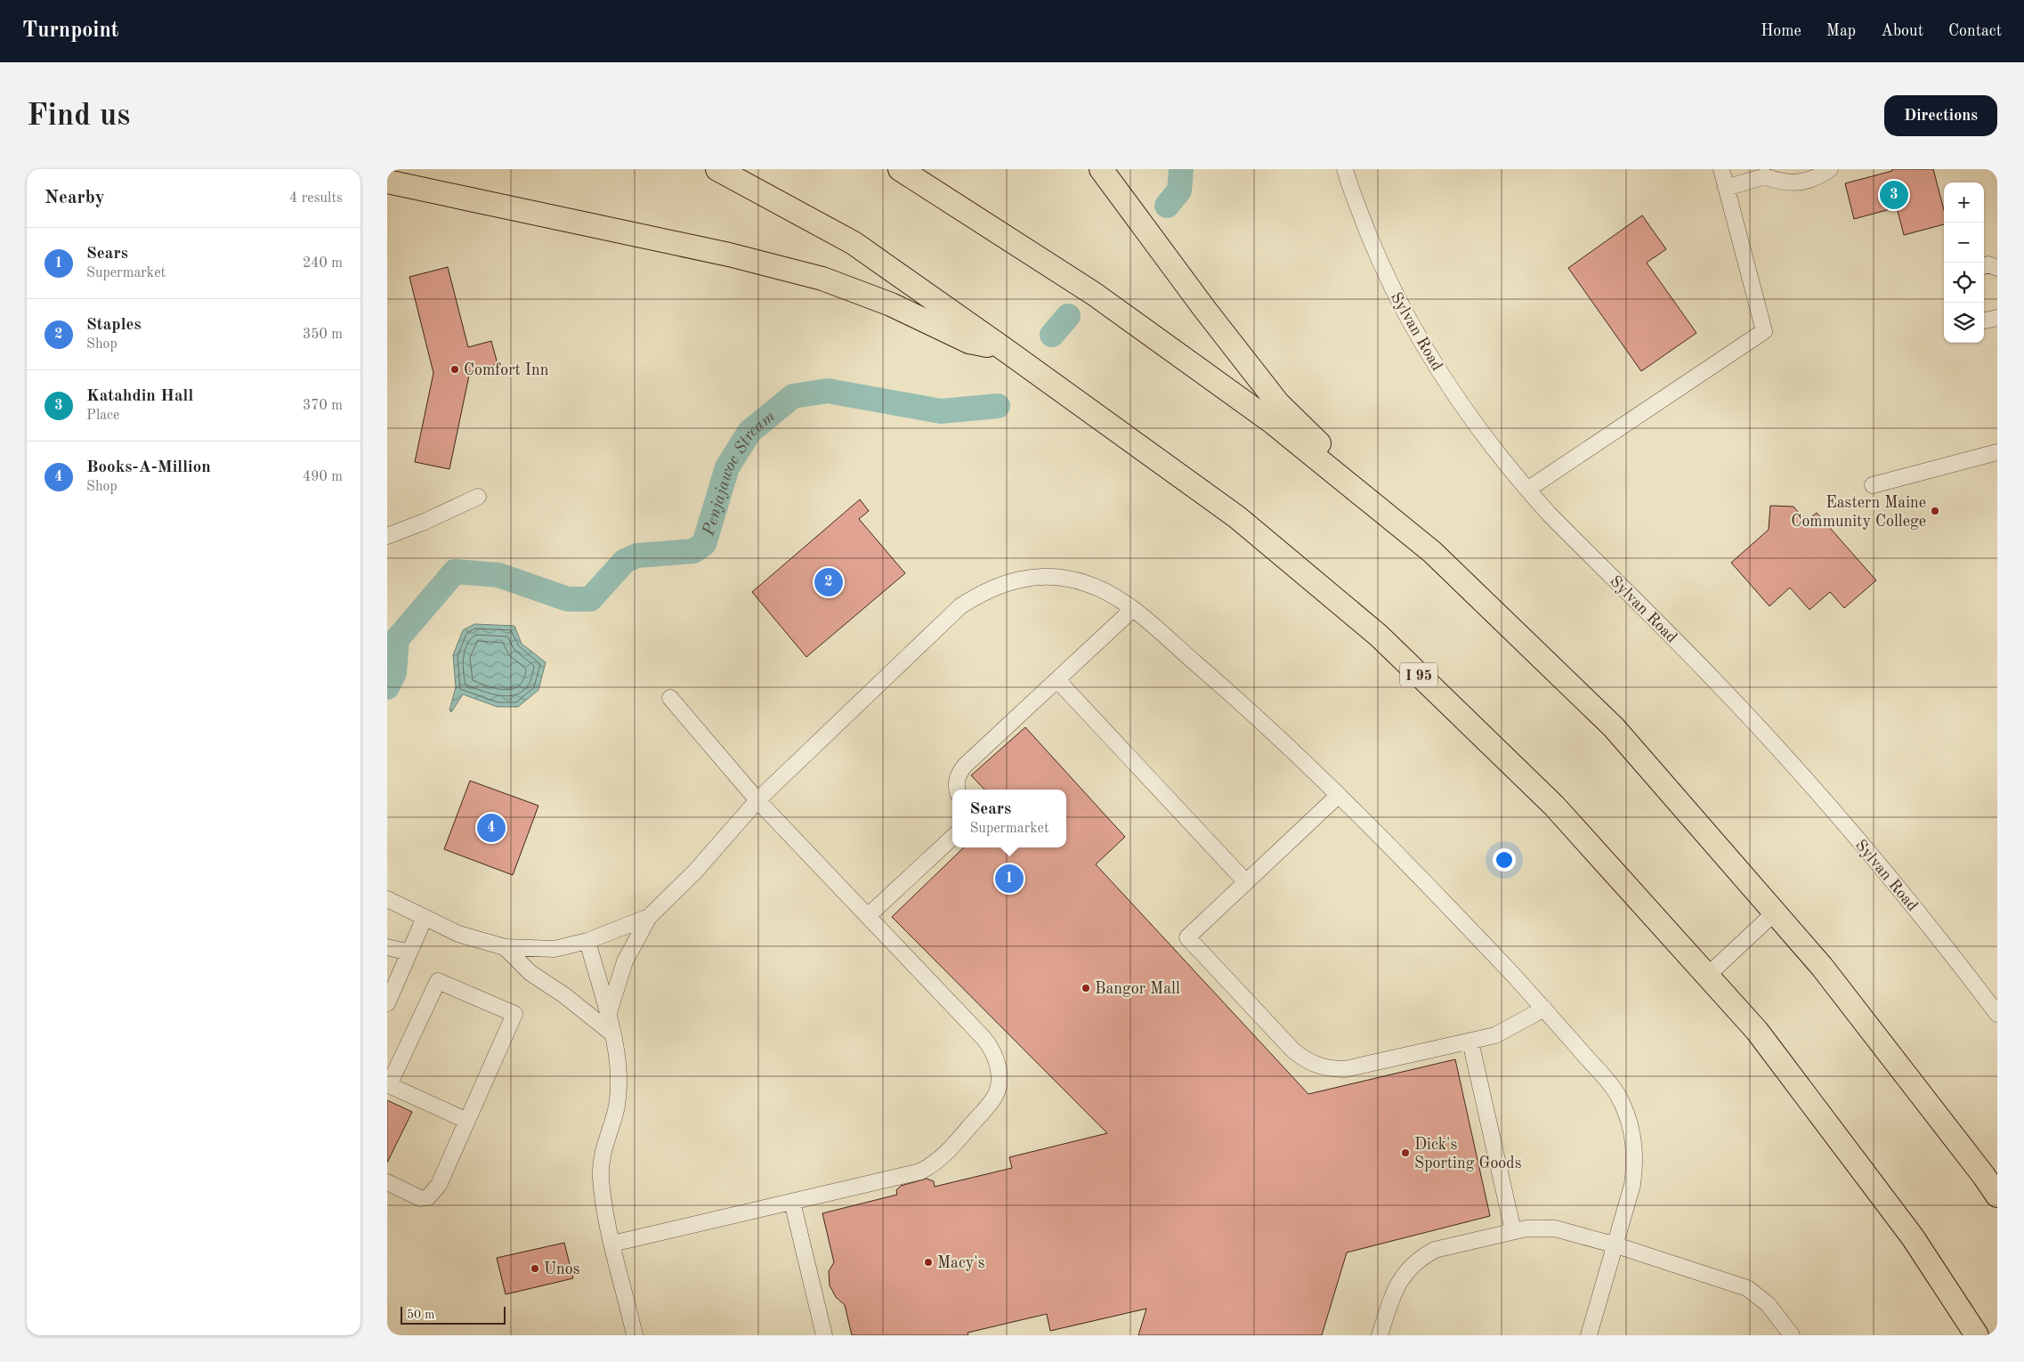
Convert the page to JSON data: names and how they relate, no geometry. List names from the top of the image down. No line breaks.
{"streets":{"highway":["I 95"],"street":["Sylvan Road"]},"water":["Penjajawoc Stream"],"places":["Comfort Inn","Eastern Maine Community College","Bangor Mall","Dick's Sporting Goods","Macy's","Unos"],"scale_bar":"50 m","page":{"header":"Turnpoint","nav":["Home","Map","About","Contact"],"buttons":"Directions","title":"Find us","heading":["Nearby","4 results"],"pins":["3","2","4","1"],"map_buttons":["+","−"],"list":[{"mark":"1","name":"Sears","note":"Supermarket","value":"240 m"},{"mark":"2","name":"Staples","note":"Shop","value":"350 m"},{"mark":"3","name":"Katahdin Hall","note":"Place","value":"370 m"},{"mark":"4","name":"Books-A-Million","note":"Shop","value":"490 m"}],"popup":["Sears","Supermarket"],"scale":"50 m"}}
